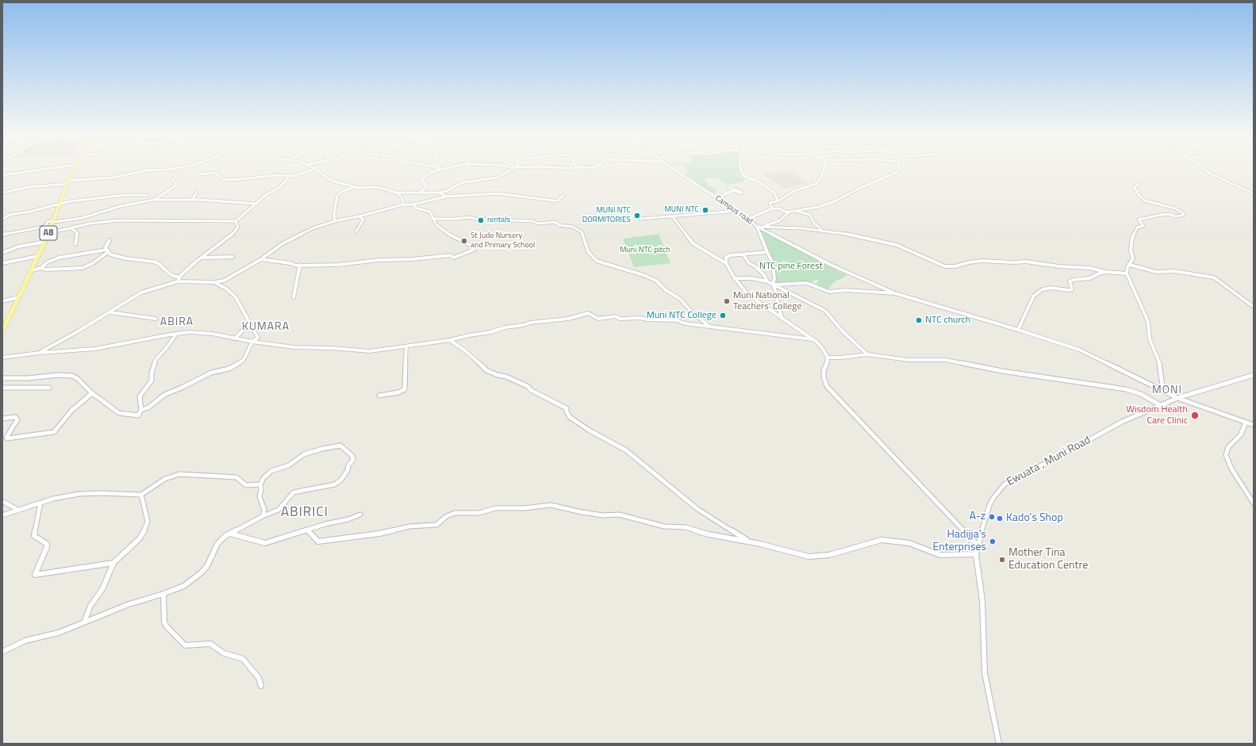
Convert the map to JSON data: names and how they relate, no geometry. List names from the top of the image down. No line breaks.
{"streets":{"main road":["A8"],"street":["Campus road","Ewuata , Muni Road"]},"districts":["ABIRA","KUMARA","MONI","ABIRICI"],"parks":["Muni NTC pitch","NTC pine Forest"],"places":["MUNI NTC","MUNI NTC DORMITORIES","rentals","St Jude Nursery and Primary School","Muni National Teachers' College","Muni NTC College","NTC church","Wisdom Health Care Clinic","A-z","Kado's Shop","Hadijja's Enterprises","Mother Tina Education Centre"]}
